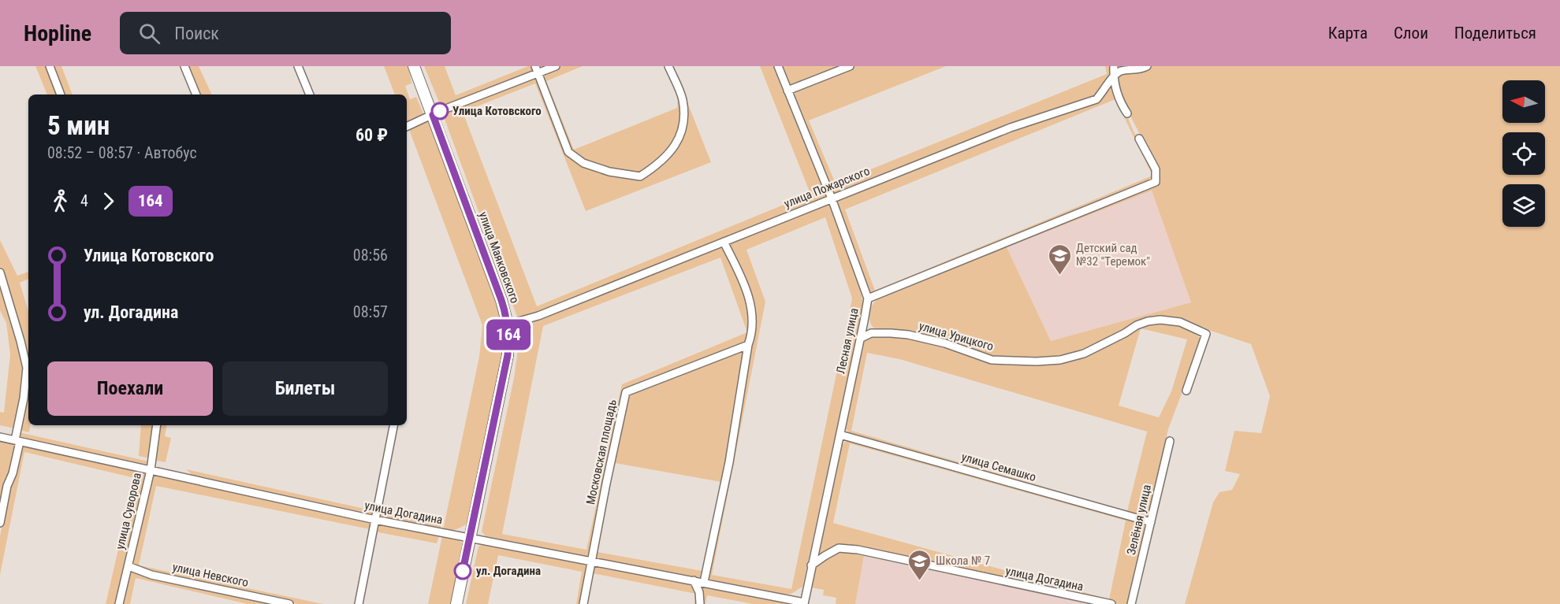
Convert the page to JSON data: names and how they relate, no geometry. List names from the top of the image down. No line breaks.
{"streets":{"main road":["улица Маяковского"],"street":["улица Пожарского","улица Урицкого","Лесная улица","Московская площадь","улица Семашко","улица Суворова","улица Догадина","Зелёная улица","улица Невского"]},"crossings":[["улица Пожарского","улица Маяковского"],["улица Пожарского","Лесная улица"],["улица Маяковского","улица Догадина"],["улица Урицкого","Лесная улица"],["Лесная улица","улица Семашко"],["Лесная улица","улица Догадина"],["Московская площадь","улица Догадина"],["улица Семашко","Зелёная улица"],["улица Суворова","улица Догадина"],["улица Суворова","улица Невского"]],"places":{"other":["Улица Котовского","ул. Догадина"],"school or university":["Детский сад №32 \"Теремок\"","Школа № 7"]},"lines":["bus line 164"],"north":"left","page":{"header":"Hopline","search":"Поиск","nav":["Карта","Слои","Поделиться"],"on_map":"164","heading":["5 мин","08:52 – 08:57 · Автобус","60 ₽"],"legs":["4","164"],"list":[{"name":"Улица Котовского","value":"08:56"},{"name":"ул. Догадина","value":"08:57"}],"buttons":["Поехали","Билеты"]}}
